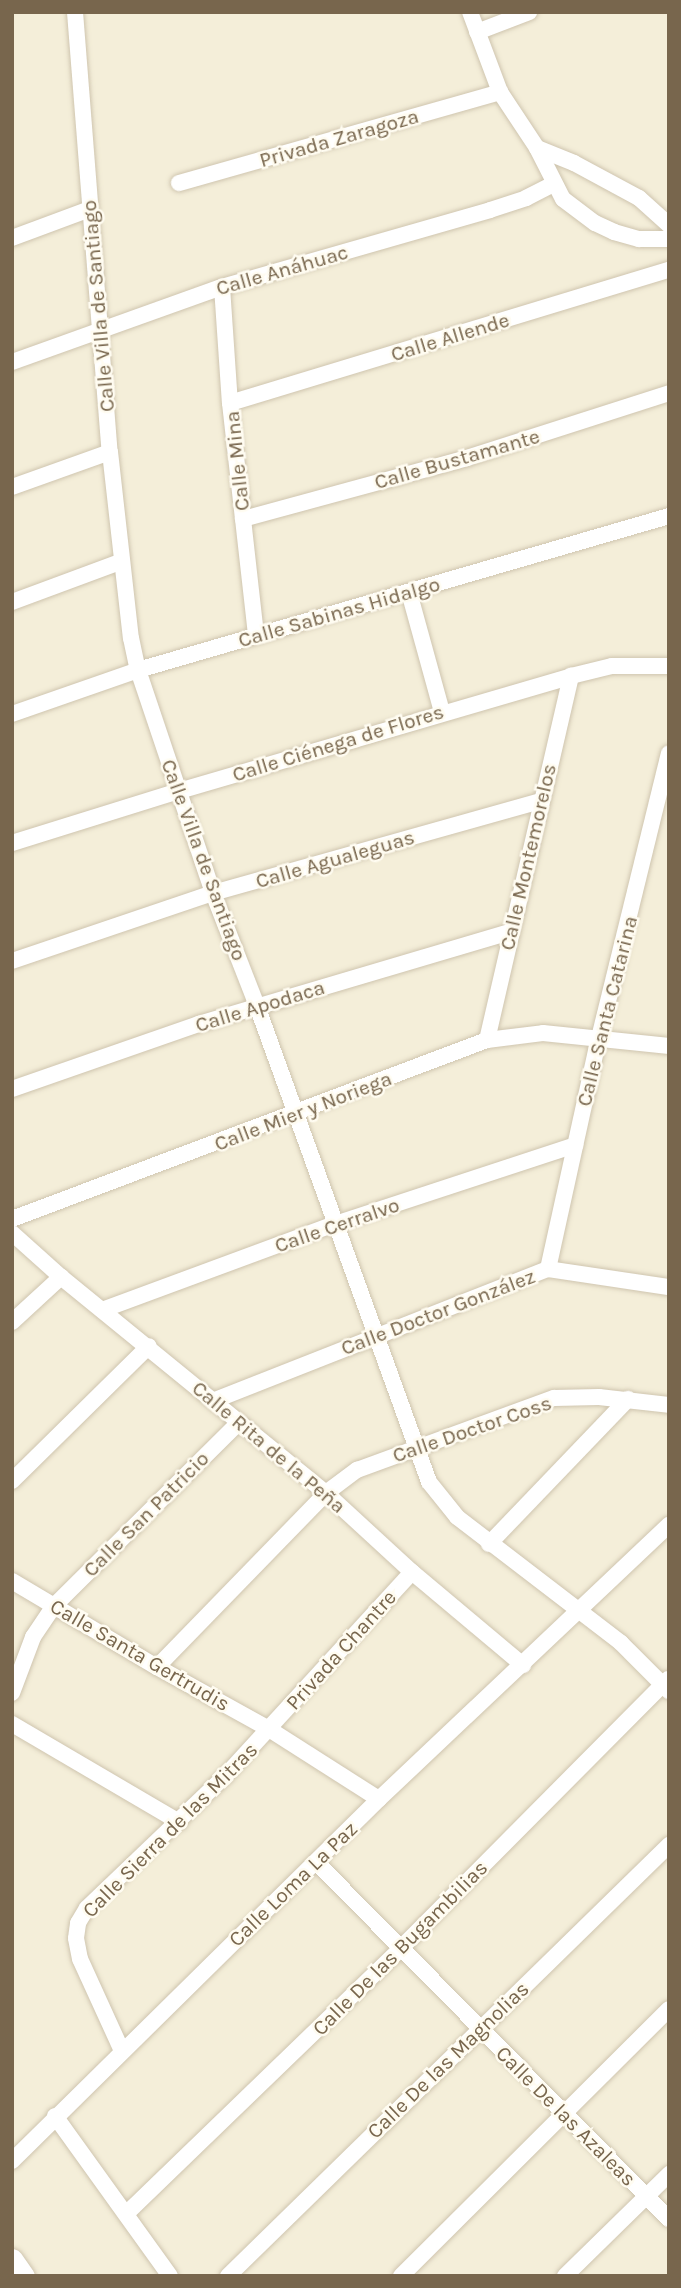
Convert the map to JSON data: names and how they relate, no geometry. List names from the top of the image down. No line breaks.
{"streets":{"street":["Privada Zaragoza","Calle Anáhuac","Calle Villa de Santiago","Calle Allende","Calle Bustamante","Calle Mina","Calle Sabinas Hidalgo","Calle Ciénega de Flores","Calle Montemorelos","Calle Agualeguas","Calle Apodaca","Calle Santa Catarina","Calle Mier y Noriega","Calle Cerralvo","Calle Doctor González","Calle Doctor Coss","Calle Rita de la Peña","Calle San Patricio","Privada Chantre","Calle Santa Gertrudis","Calle Sierra de las Mitras","Calle Loma La Paz","Calle De las Bugambilias","Calle De las Magnolias","Calle De las Azaleas"]},"crossings":[["Calle Anáhuac","Calle Villa de Santiago"],["Calle Anáhuac","Calle Mina"],["Calle Villa de Santiago","Calle Sabinas Hidalgo"],["Calle Villa de Santiago","Calle Ciénega de Flores"],["Calle Villa de Santiago","Calle Agualeguas"],["Calle Villa de Santiago","Calle Apodaca"],["Calle Villa de Santiago","Calle Mier y Noriega"],["Calle Villa de Santiago","Calle Cerralvo"],["Calle Villa de Santiago","Calle Doctor González"],["Calle Villa de Santiago","Calle Doctor Coss"],["Calle Villa de Santiago","Calle Loma La Paz"],["Calle Villa de Santiago","Calle De las Bugambilias"],["Calle Allende","Calle Mina"],["Calle Bustamante","Calle Mina"],["Calle Mina","Calle Sabinas Hidalgo"],["Calle Ciénega de Flores","Calle Montemorelos"],["Calle Montemorelos","Calle Agualeguas"],["Calle Montemorelos","Calle Apodaca"],["Calle Montemorelos","Calle Mier y Noriega"],["Calle Santa Catarina","Calle Mier y Noriega"],["Calle Santa Catarina","Calle Cerralvo"],["Calle Santa Catarina","Calle Doctor González"],["Calle Cerralvo","Calle Rita de la Peña"],["Calle Doctor González","Calle Rita de la Peña"],["Calle Doctor Coss","Calle Rita de la Peña"],["Calle Doctor Coss","Calle Santa Gertrudis"],["Calle Rita de la Peña","Calle San Patricio"],["Calle Rita de la Peña","Privada Chantre"],["Calle Rita de la Peña","Calle Loma La Paz"],["Calle San Patricio","Calle Santa Gertrudis"],["Privada Chantre","Calle Santa Gertrudis"],["Privada Chantre","Calle Sierra de las Mitras"],["Calle Santa Gertrudis","Calle Sierra de las Mitras"],["Calle Santa Gertrudis","Calle Loma La Paz"],["Calle Sierra de las Mitras","Calle Loma La Paz"],["Calle Loma La Paz","Calle De las Azaleas"],["Calle De las Bugambilias","Calle De las Azaleas"],["Calle De las Magnolias","Calle De las Azaleas"]]}
